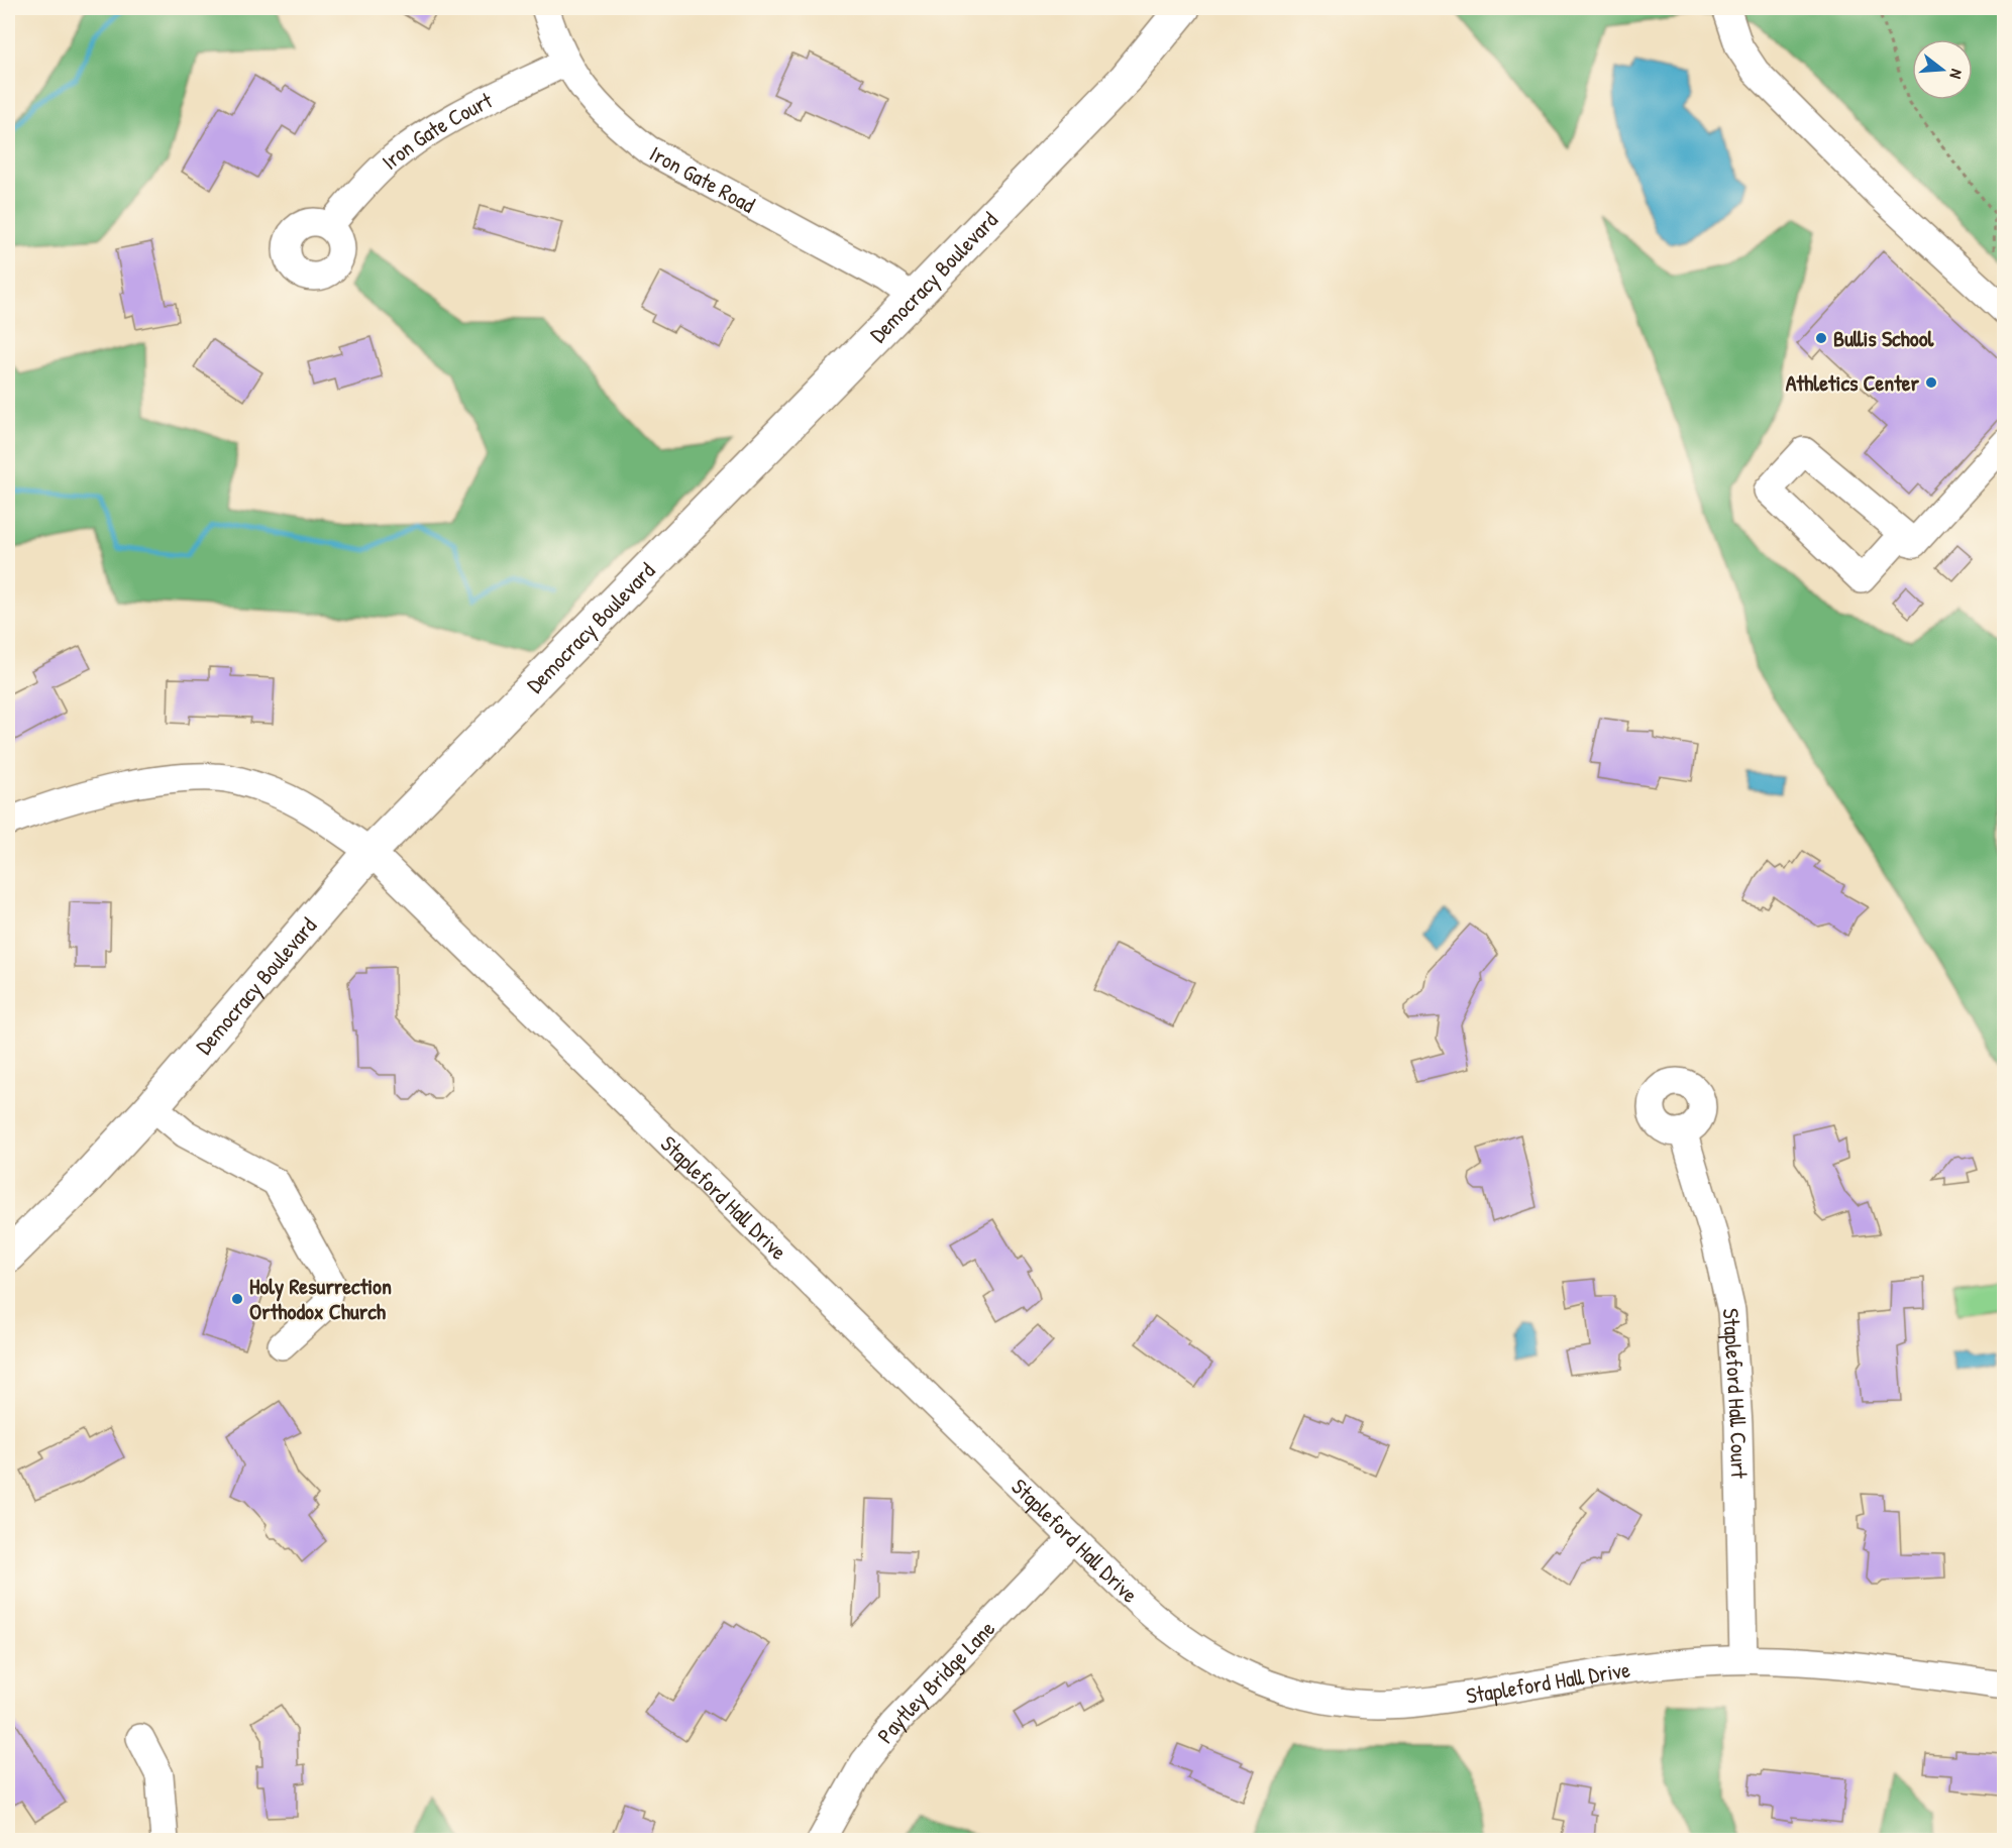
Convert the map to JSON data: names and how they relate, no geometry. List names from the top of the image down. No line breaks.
{"streets":{"main road":["Democracy Boulevard"],"street":["Iron Gate Court","Iron Gate Road","Stapleford Hall Drive","Stapleford Hall Court","Paytley Bridge Lane"]},"crossings":[["Iron Gate Court","Iron Gate Road"],["Iron Gate Road","Democracy Boulevard"],["Democracy Boulevard","Stapleford Hall Drive"],["Stapleford Hall Drive","Stapleford Hall Court"],["Stapleford Hall Drive","Paytley Bridge Lane"]],"places":["Bullis School","Athletics Center","Holy Resurrection Orthodox Church"],"north":"right"}
